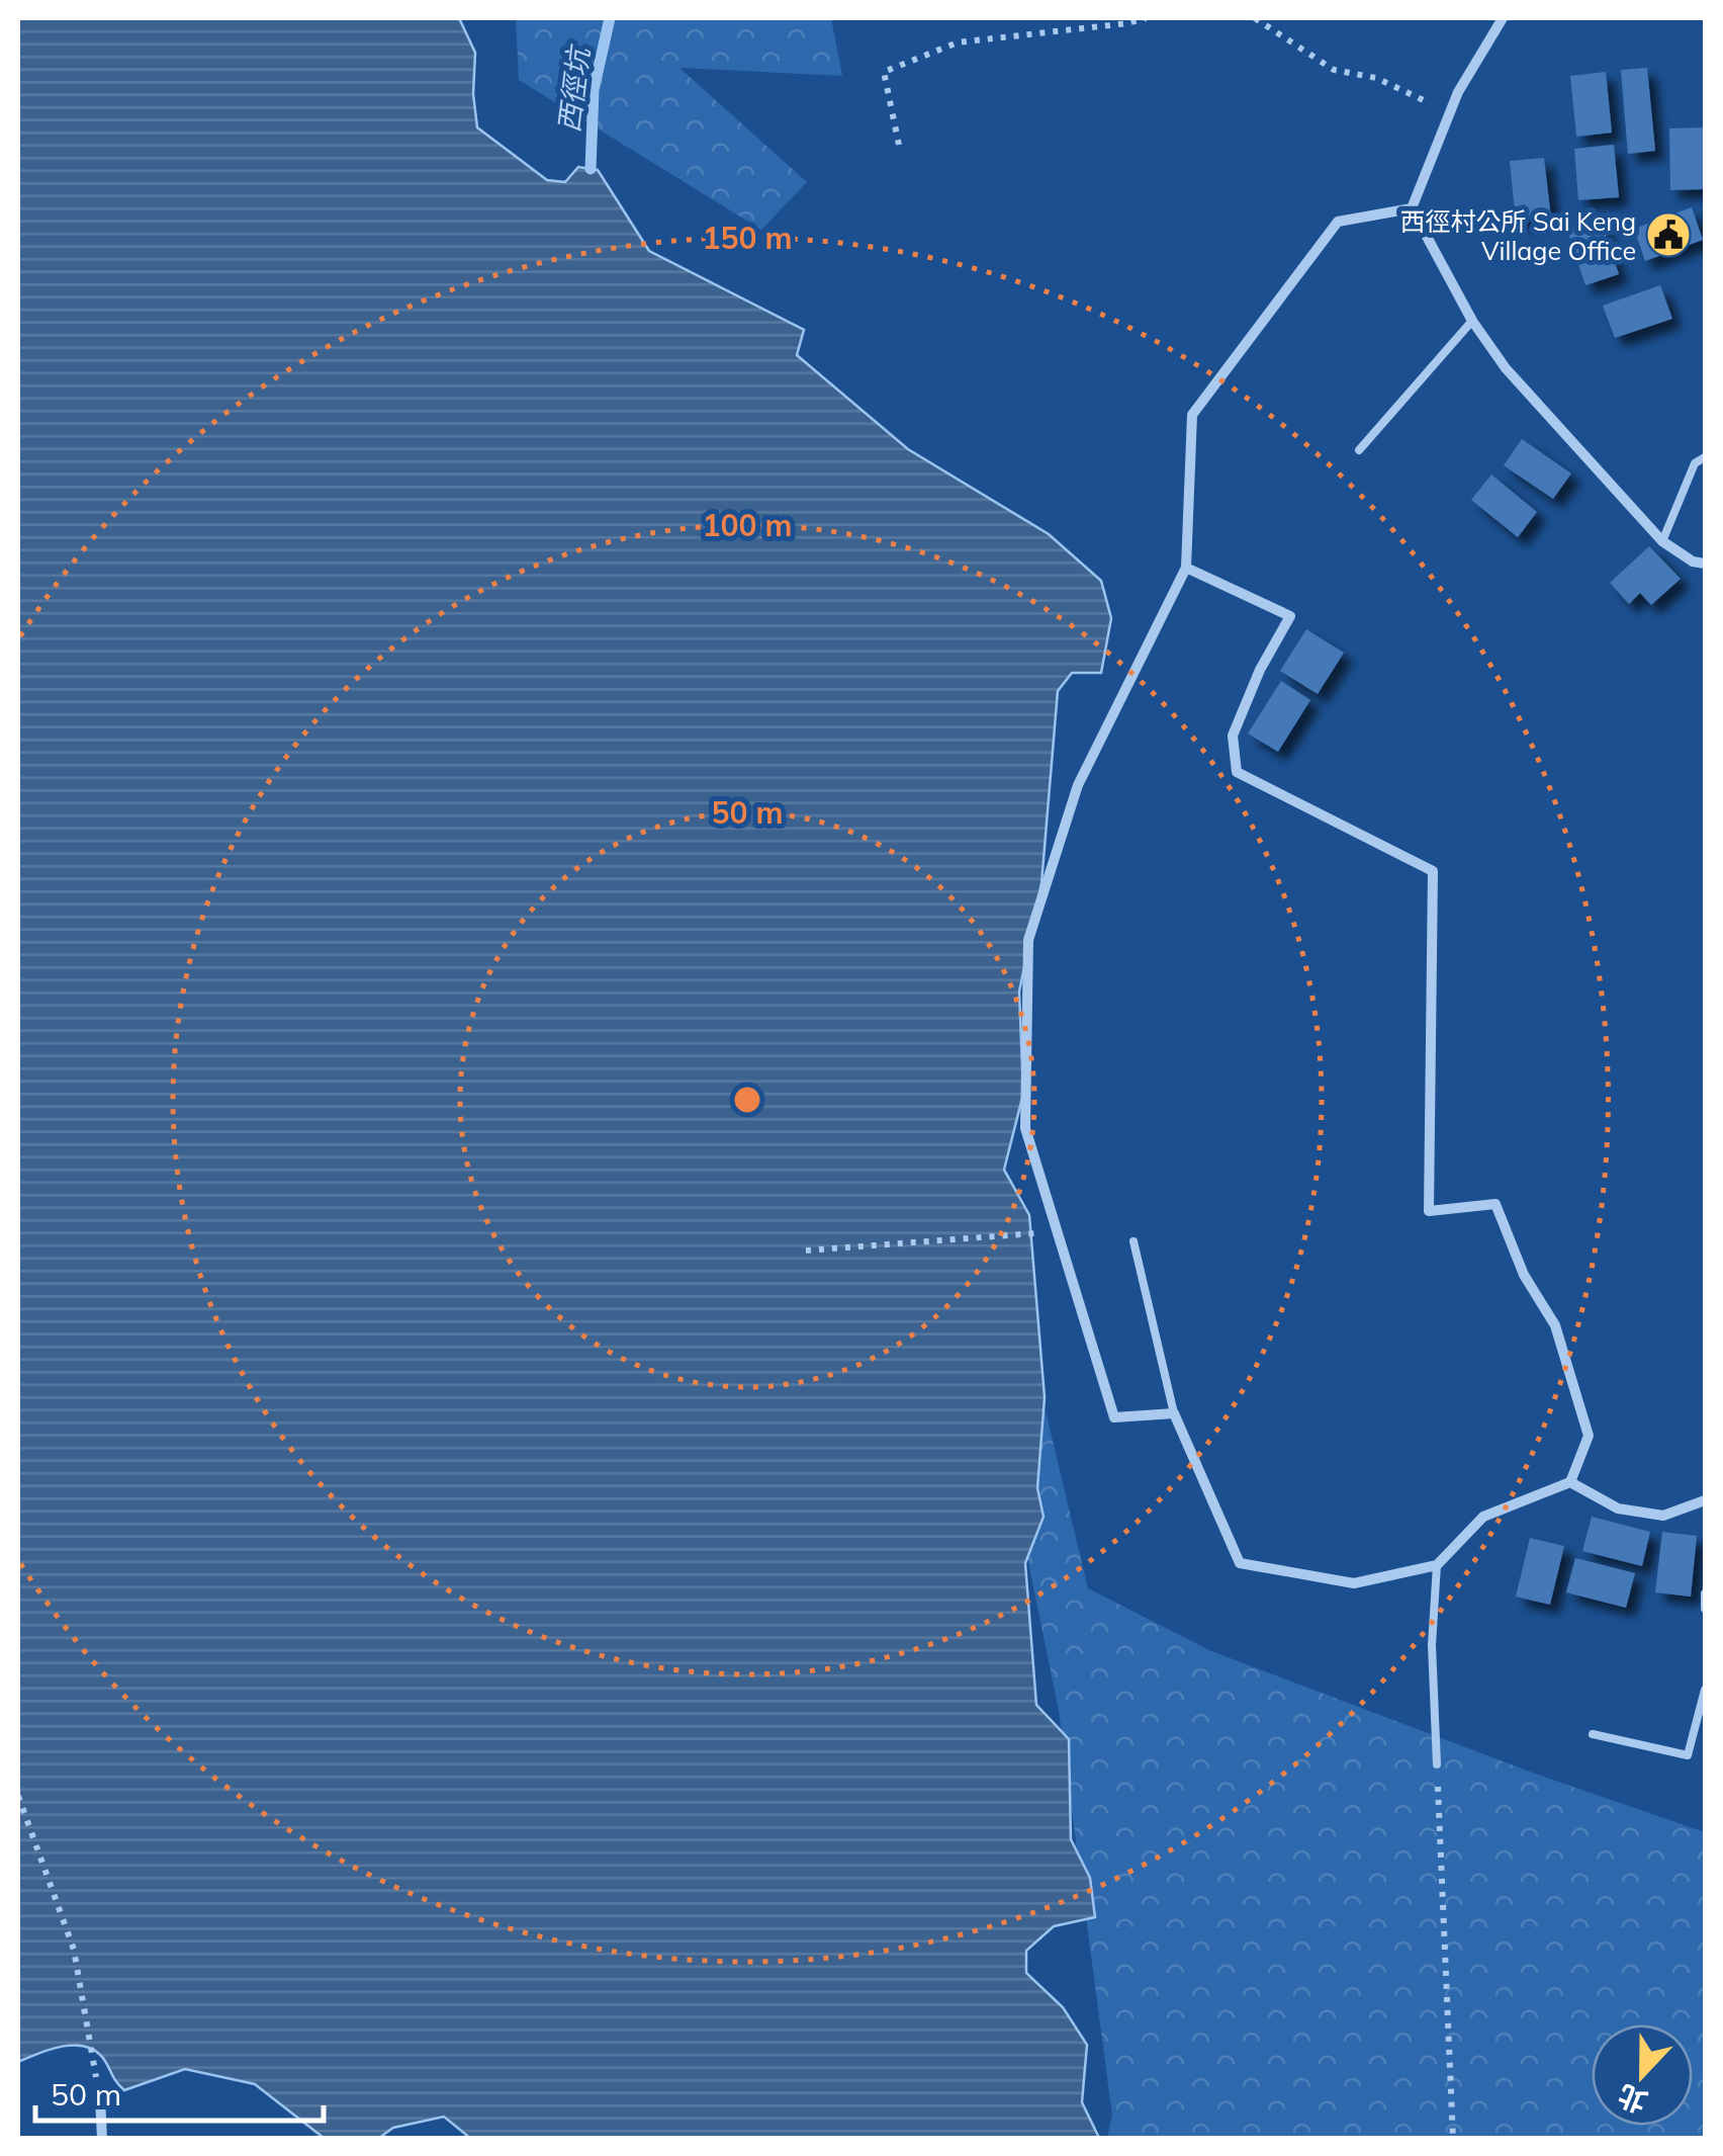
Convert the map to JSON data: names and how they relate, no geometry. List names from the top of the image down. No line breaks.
{"water":["西徑坑"],"places":{"public building":["西徑村公所 Sai Keng Village Office"]},"scale_bar":"50 m","north":"bottom","rings":["150 m","100 m","50 m"]}
